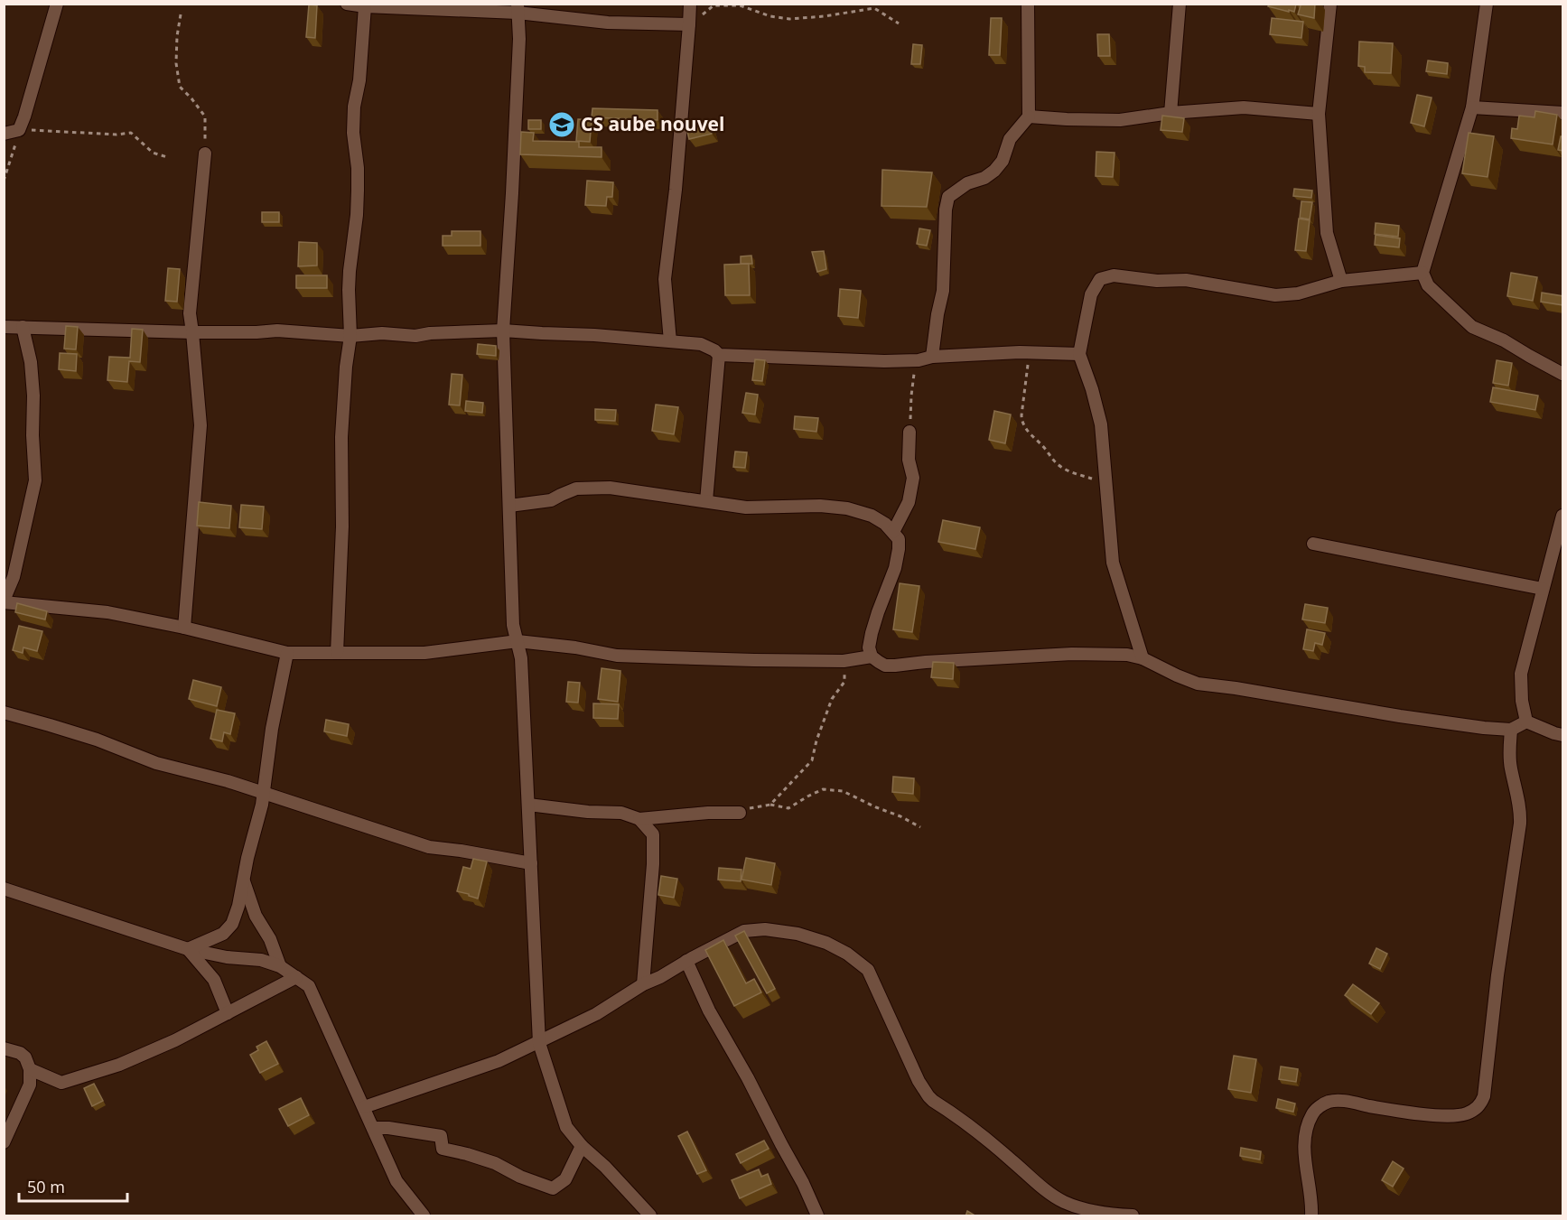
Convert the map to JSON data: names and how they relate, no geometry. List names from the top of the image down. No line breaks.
{"places":{"school or university":["CS aube nouvel"]},"scale_bar":"50 m"}
